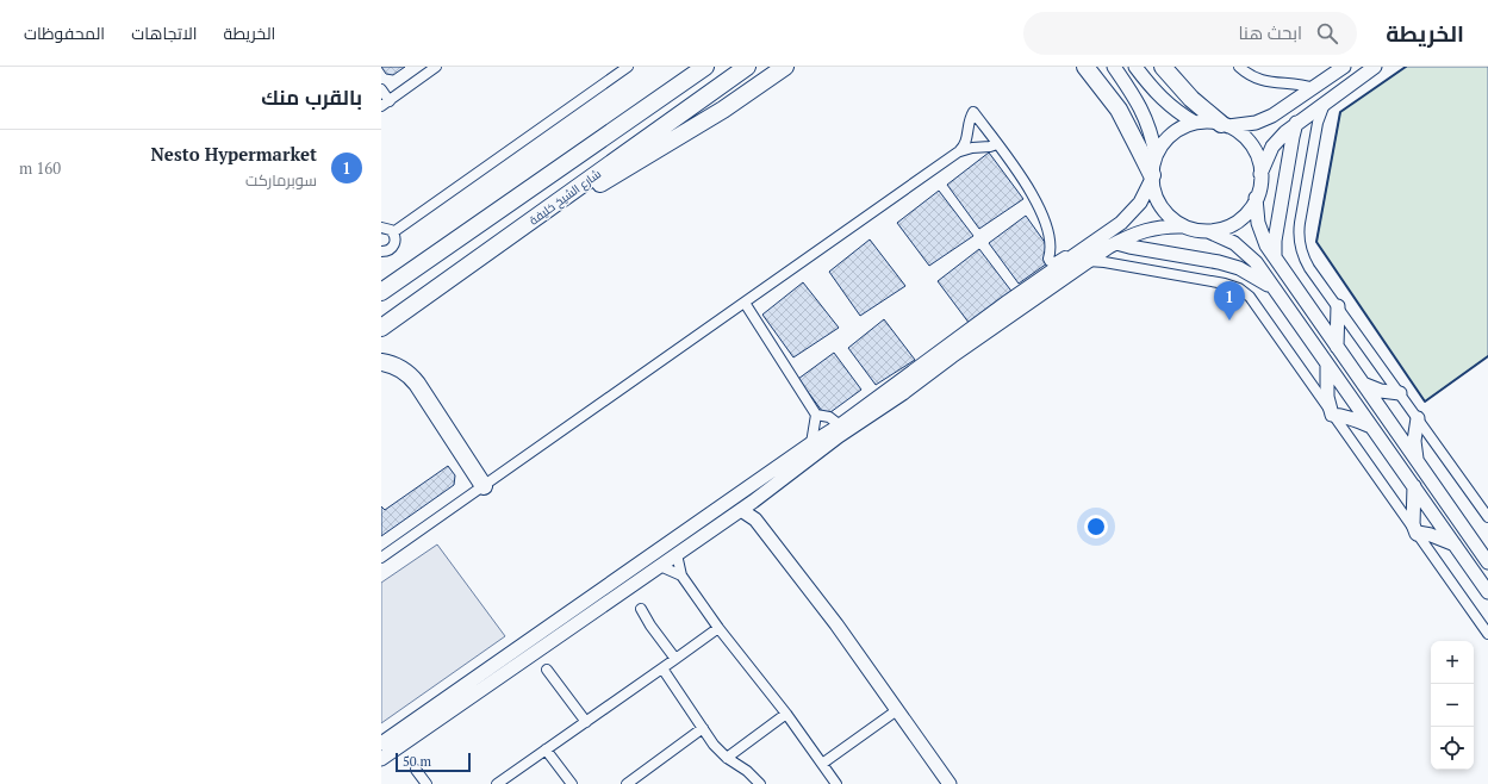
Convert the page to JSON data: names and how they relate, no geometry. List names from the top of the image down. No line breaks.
{"streets":{"highway":["شارع الشيخ خليفة"]},"scale_bar":"50 m","page":{"header":"الخريطة","search":"ابحث هنا","nav":["الخريطة","الاتجاهات","المحفوظات"],"heading":"بالقرب منك","list":[{"mark":"1","name":"Nesto Hypermarket","note":"سوبرماركت","value":"160 m"}],"pins":"1","map_buttons":["+","−"],"scale":"50 m"}}
